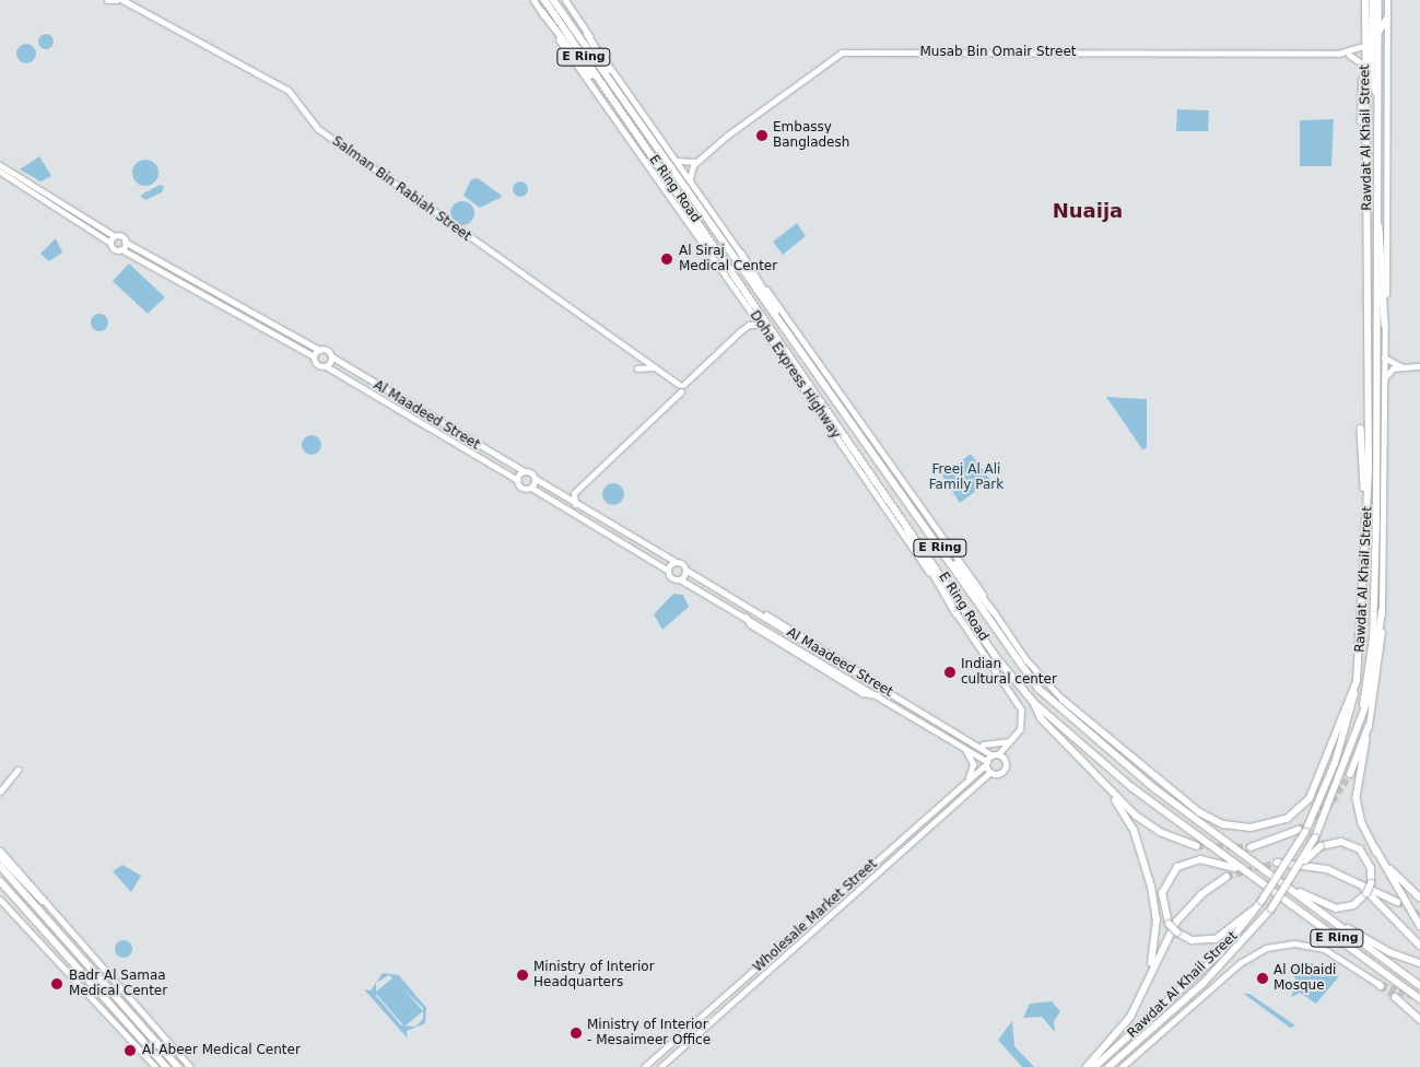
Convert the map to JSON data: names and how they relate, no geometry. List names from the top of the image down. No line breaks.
{"streets":{"highway":["E Ring","Rawdat Al Khail Street","E Ring Road"],"street":["Musab Bin Omair Street","Salman Bin Rabiah Street","Doha Express Highway","Al Maadeed Street","Wholesale Market Street"]},"crossings":[["Musab Bin Omair Street","Rawdat Al Khail Street"],["Doha Express Highway","Al Maadeed Street"],["Doha Express Highway","Wholesale Market Street"],["Al Maadeed Street","Wholesale Market Street"]],"districts":["Nuaija"],"parks":["Freej Al Ali Family Park"],"places":["Embassy Bangladesh","Al Siraj Medical Center","Indian cultural center","Ministry of Interior Headquarters","Al Olbaidi Mosque","Badr Al Samaa Medical Center","Ministry of Interior - Mesaimeer Office","Al Abeer Medical Center"]}
